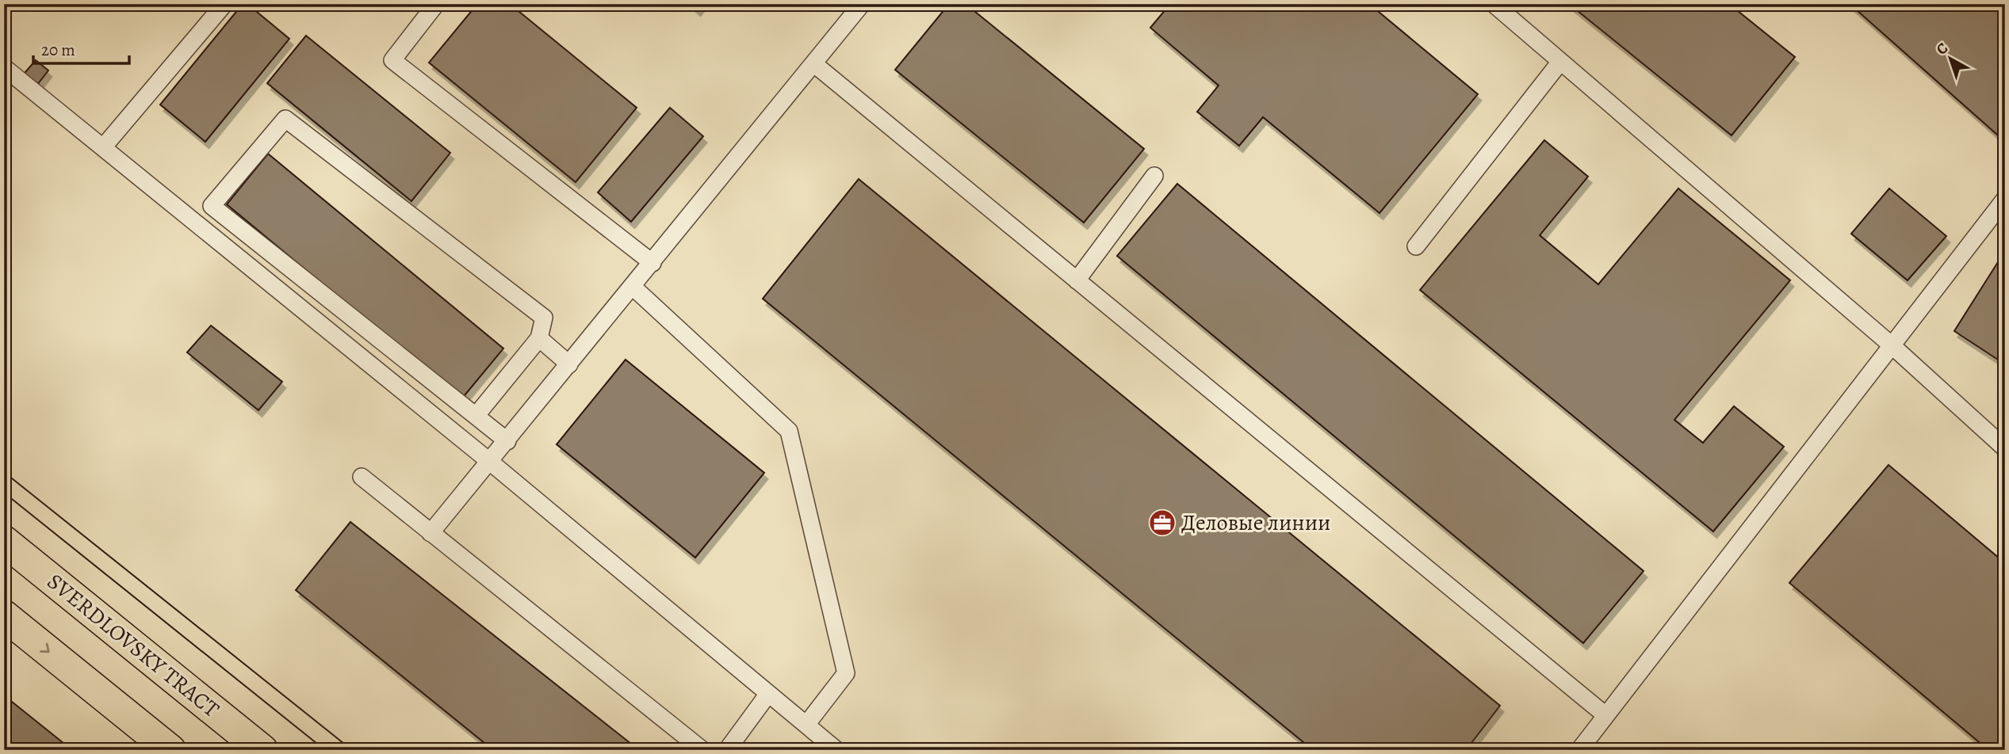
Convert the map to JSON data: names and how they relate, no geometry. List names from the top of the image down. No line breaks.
{"streets":{"main road":["SVERDLOVSKY TRACT"]},"places":{"office":["Деловые линии"]},"scale_bar":"20 m","north":"top left"}
